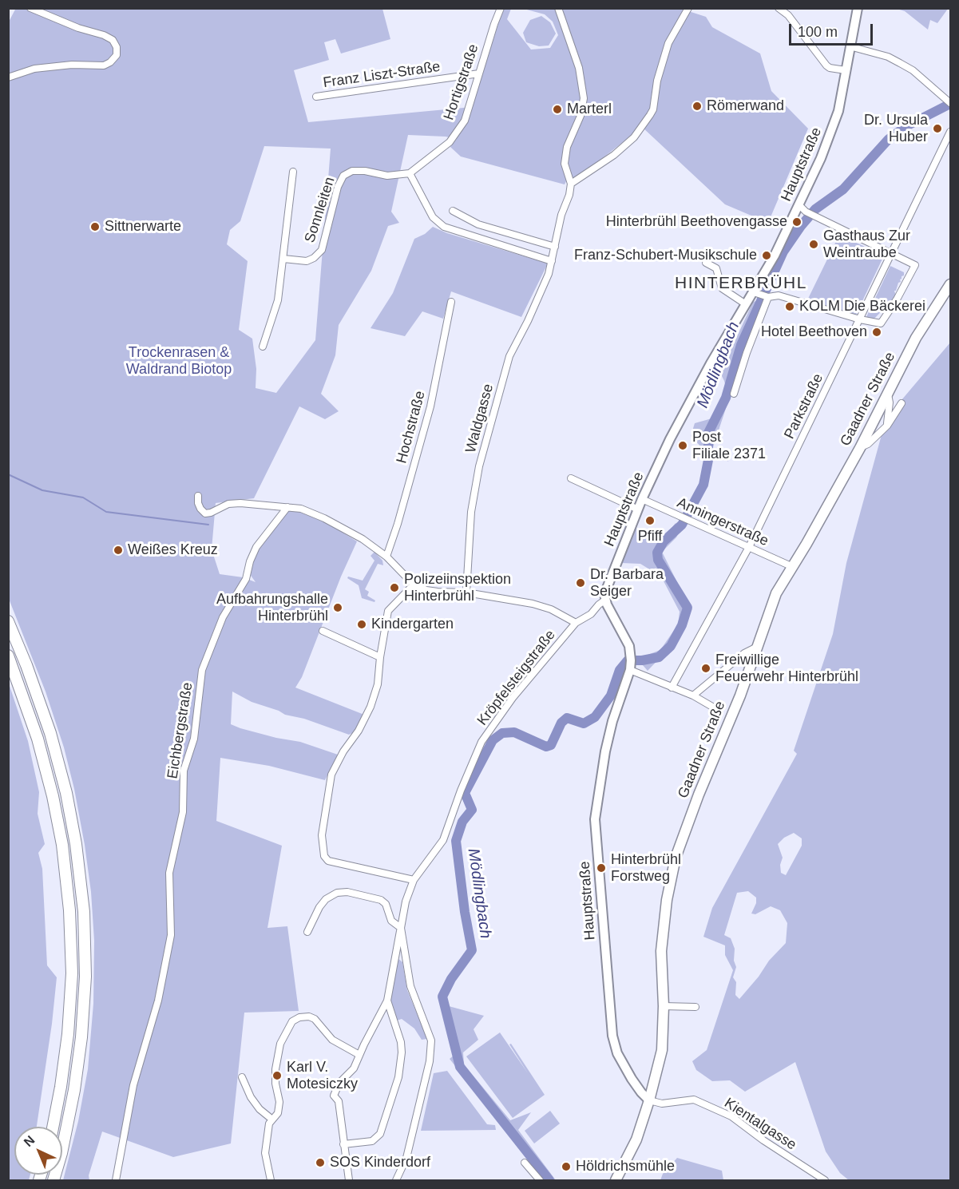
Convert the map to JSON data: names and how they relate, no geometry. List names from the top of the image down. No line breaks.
{"streets":{"main road":["Hauptstraße","Gaadner Straße"],"street":["Franz Liszt-Straße","Hortigstraße","Sonnleiten","Parkstraße","Waldgasse","Hochstraße","Anningerstraße","Kröpfelsteigstraße","Eichbergstraße","Kientalgasse"]},"crossings":[["Franz Liszt-Straße","Hortigstraße"],["Hortigstraße","Sonnleiten"],["Hauptstraße","Gaadner Straße"],["Hauptstraße","Anningerstraße"],["Hauptstraße","Kientalgasse"],["Gaadner Straße","Anningerstraße"],["Gaadner Straße","Kientalgasse"],["Parkstraße","Anningerstraße"]],"districts":["HINTERBRÜHL"],"water":["Mödlingbach"],"parks":["Trockenrasen & Waldrand Biotop"],"places":["Römerwand","Marterl","Dr. Ursula Huber","Hinterbrühl Beethovengasse","Sittnerwarte","Gasthaus Zur Weintraube","Franz-Schubert-Musikschule","KOLM Die Bäckerei","Hotel Beethoven","Post Filiale 2371","Pfiff","Weißes Kreuz","Dr. Barbara Seiger","Polizeiinspektion Hinterbrühl","Aufbahrungshalle Hinterbrühl","Kindergarten","Freiwillige Feuerwehr Hinterbrühl","Hinterbrühl Forstweg","Karl V. Motesiczky","SOS Kinderdorf","Höldrichsmühle"],"scale_bar":"100 m","north":"top left"}
